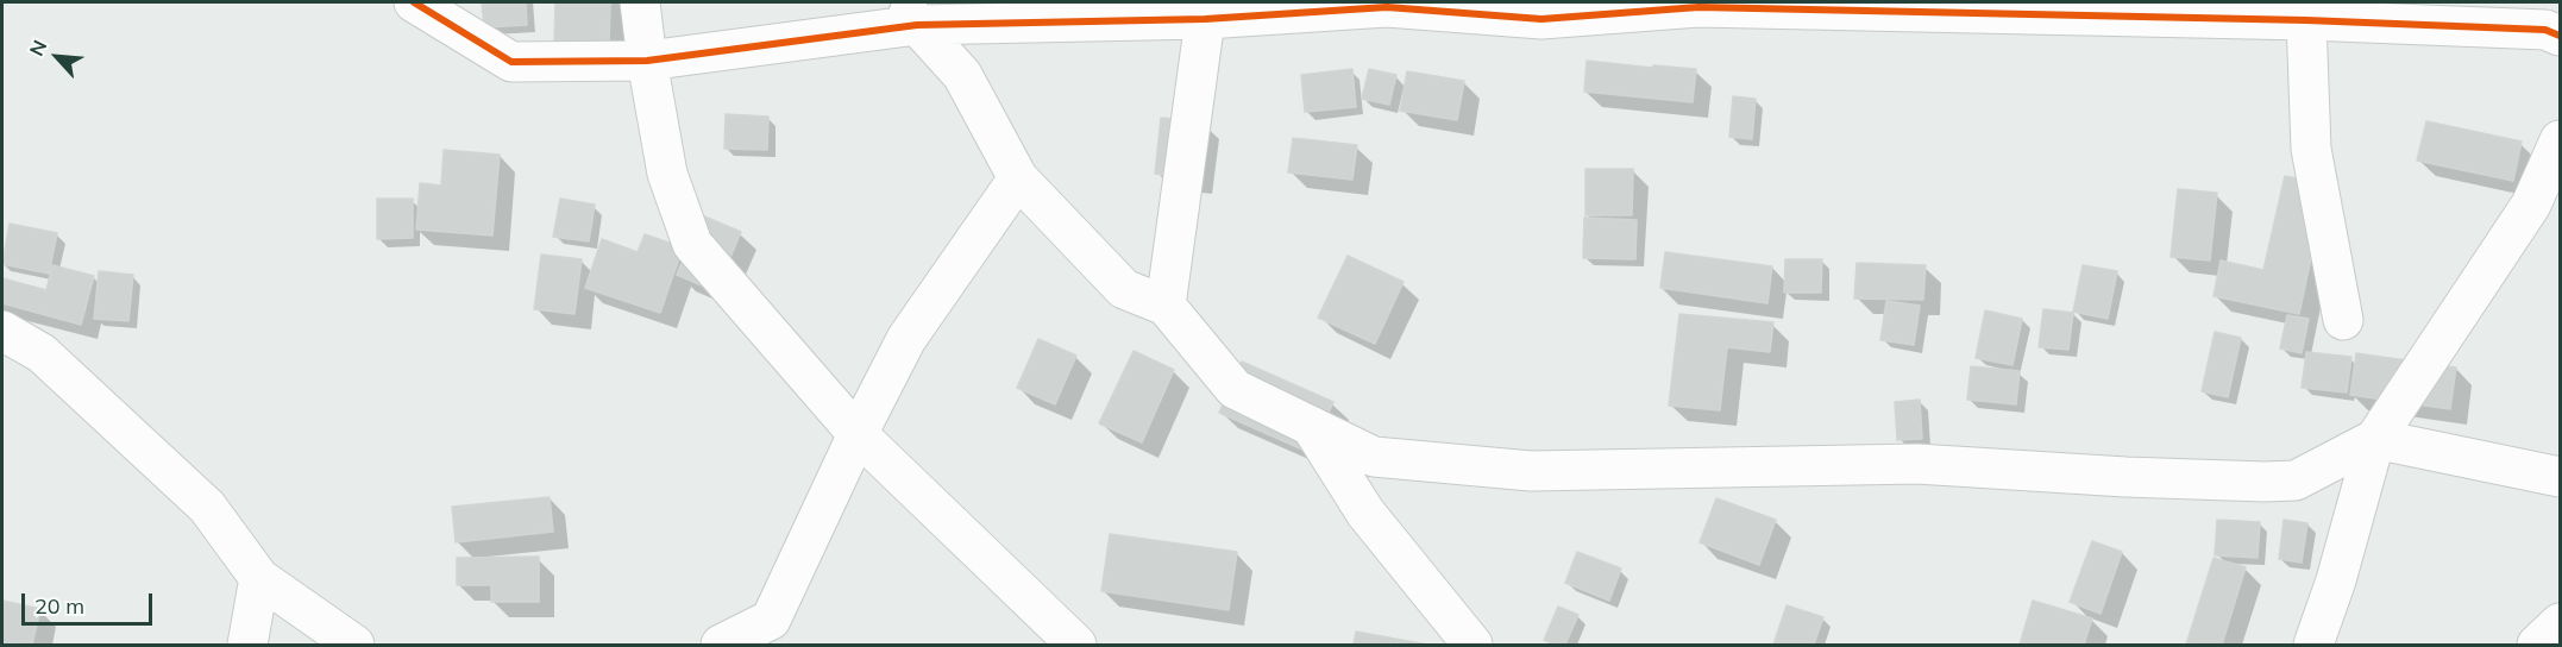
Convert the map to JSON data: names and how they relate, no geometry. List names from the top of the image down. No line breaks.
{"scale_bar":"20 m","north":"top left"}
